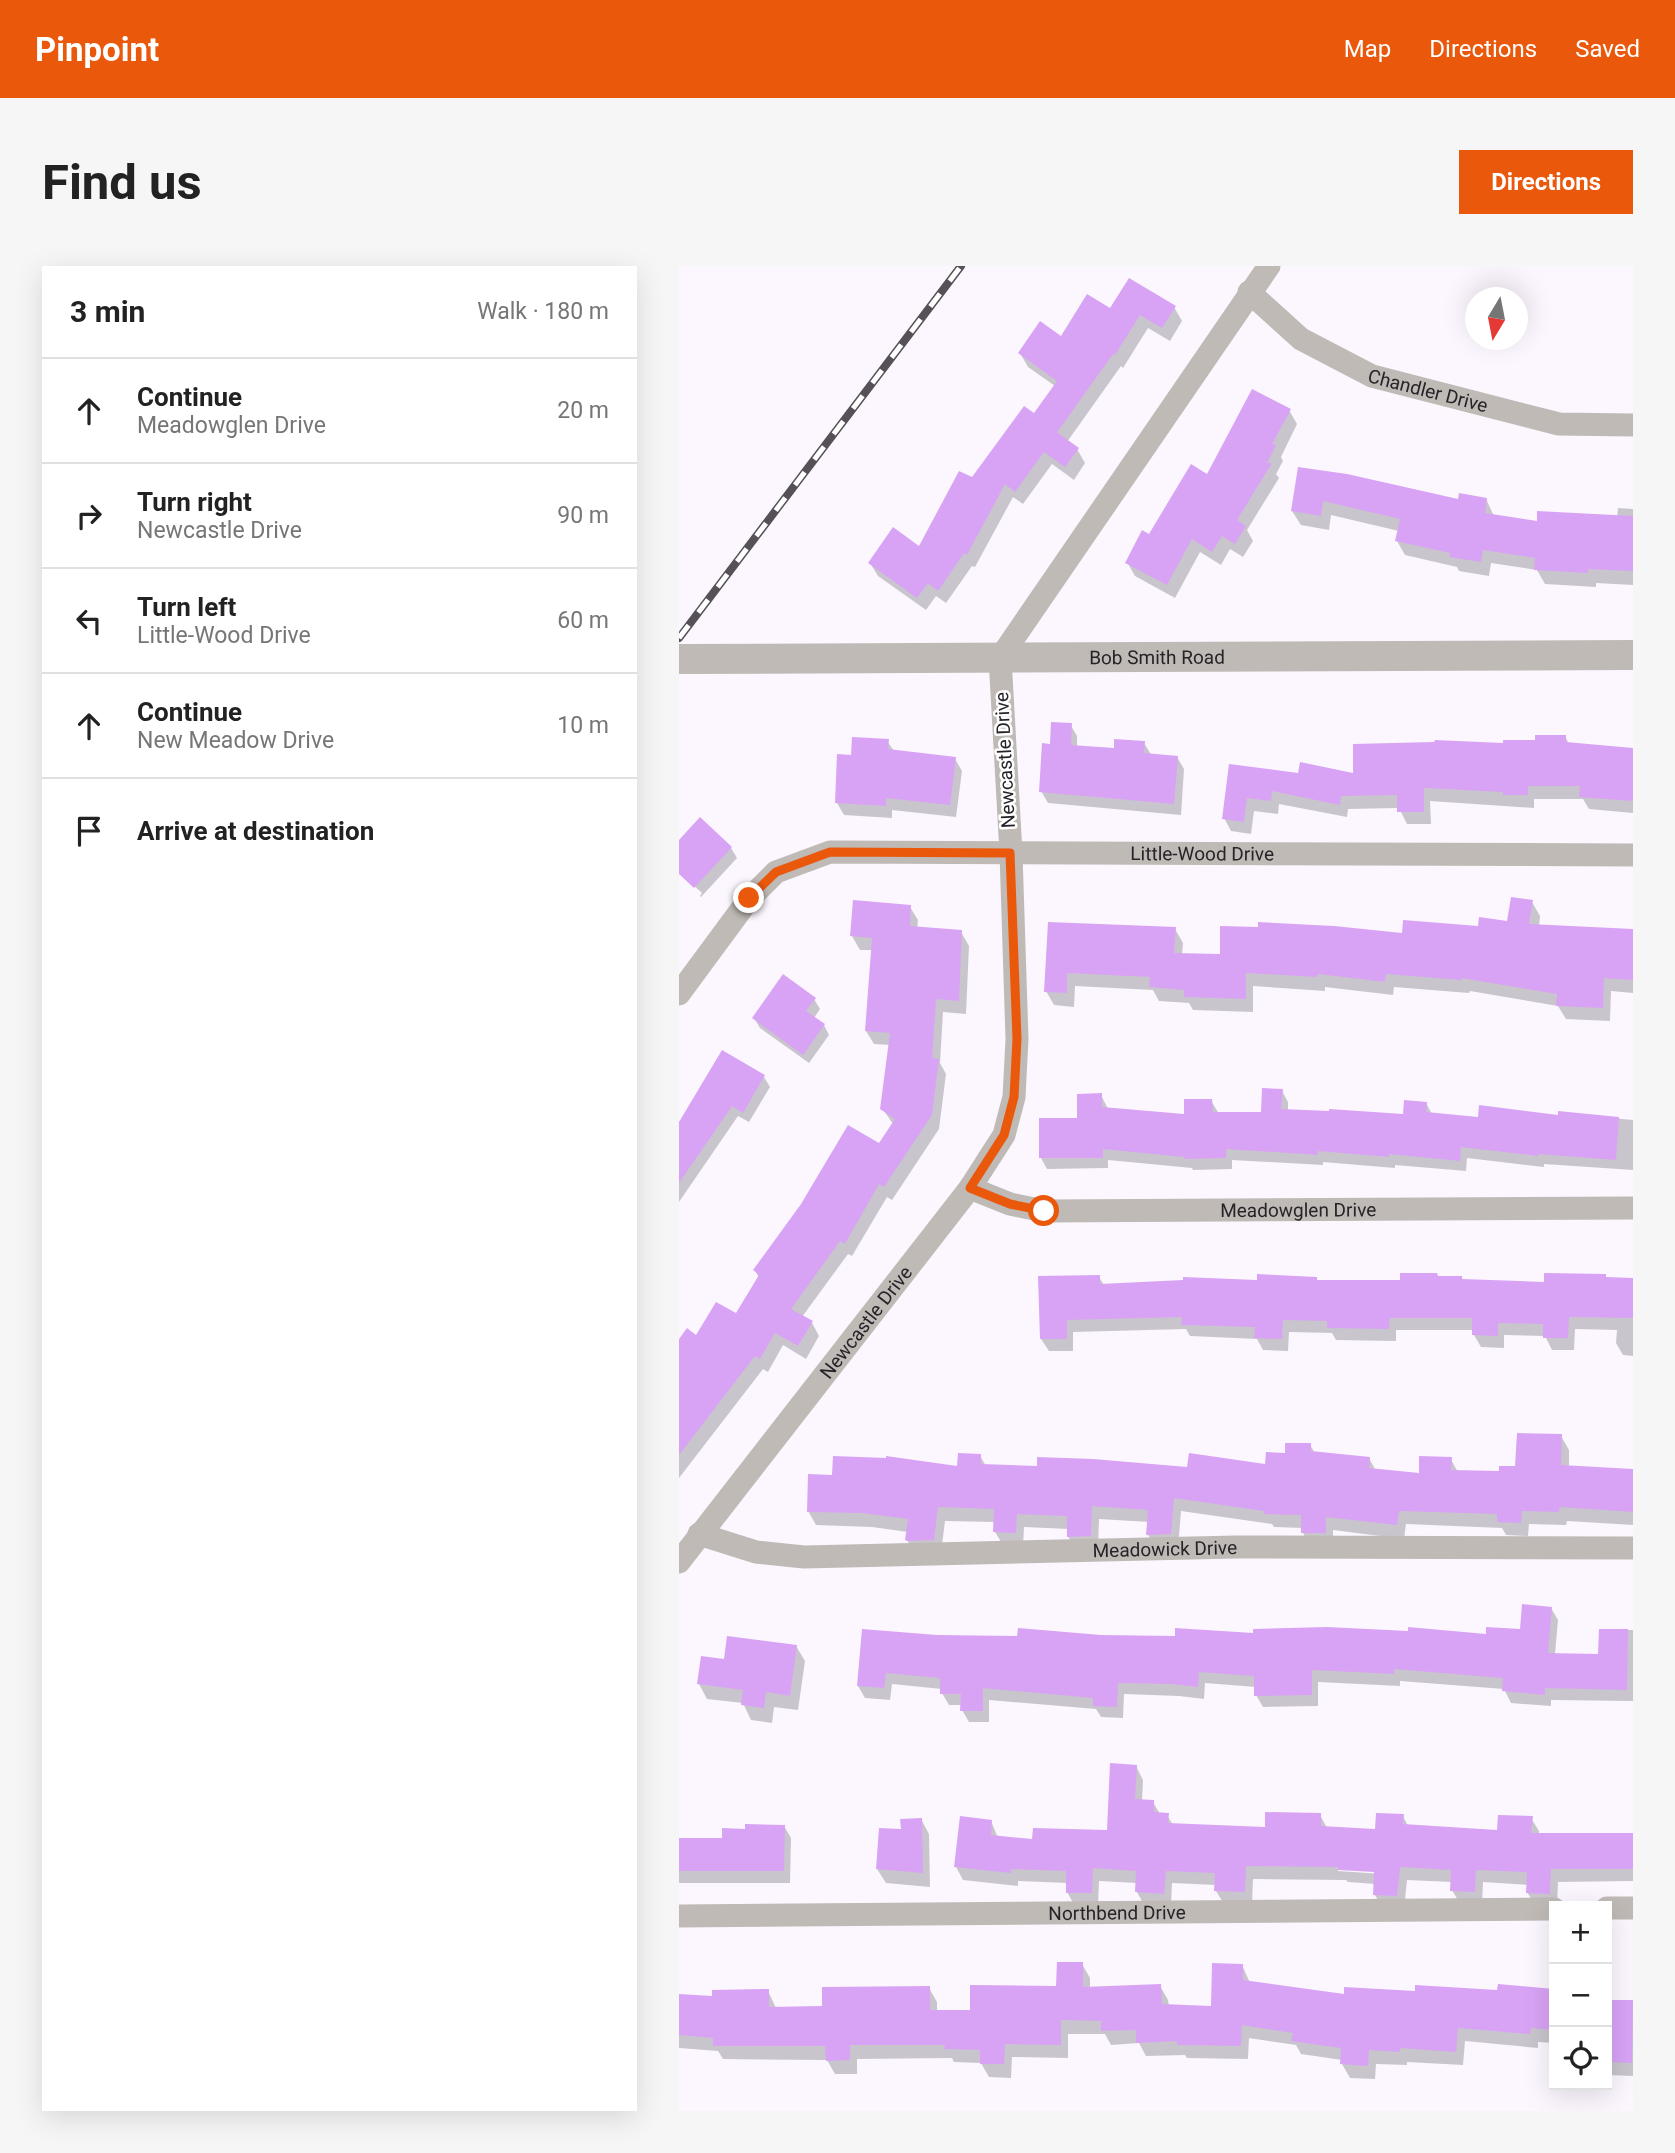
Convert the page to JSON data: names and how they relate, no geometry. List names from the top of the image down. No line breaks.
{"streets":{"street":["Chandler Drive","Bob Smith Road","Newcastle Drive","Little-Wood Drive","Meadowglen Drive","Meadowick Drive","Northbend Drive"]},"crossings":[["Bob Smith Road","Newcastle Drive"],["Newcastle Drive","Little-Wood Drive"],["Newcastle Drive","Meadowglen Drive"],["Newcastle Drive","Meadowick Drive"]],"north":"bottom","page":{"header":"Pinpoint","nav":["Map","Directions","Saved"],"buttons":"Directions","title":"Find us","heading":["3 min","Walk · 180 m"],"list":[["Continue","Meadowglen Drive","20 m"],["Turn right","Newcastle Drive","90 m"],["Turn left","Little-Wood Drive","60 m"],["Continue","New Meadow Drive","10 m"],"Arrive at destination"],"map_buttons":["+","−"]}}
